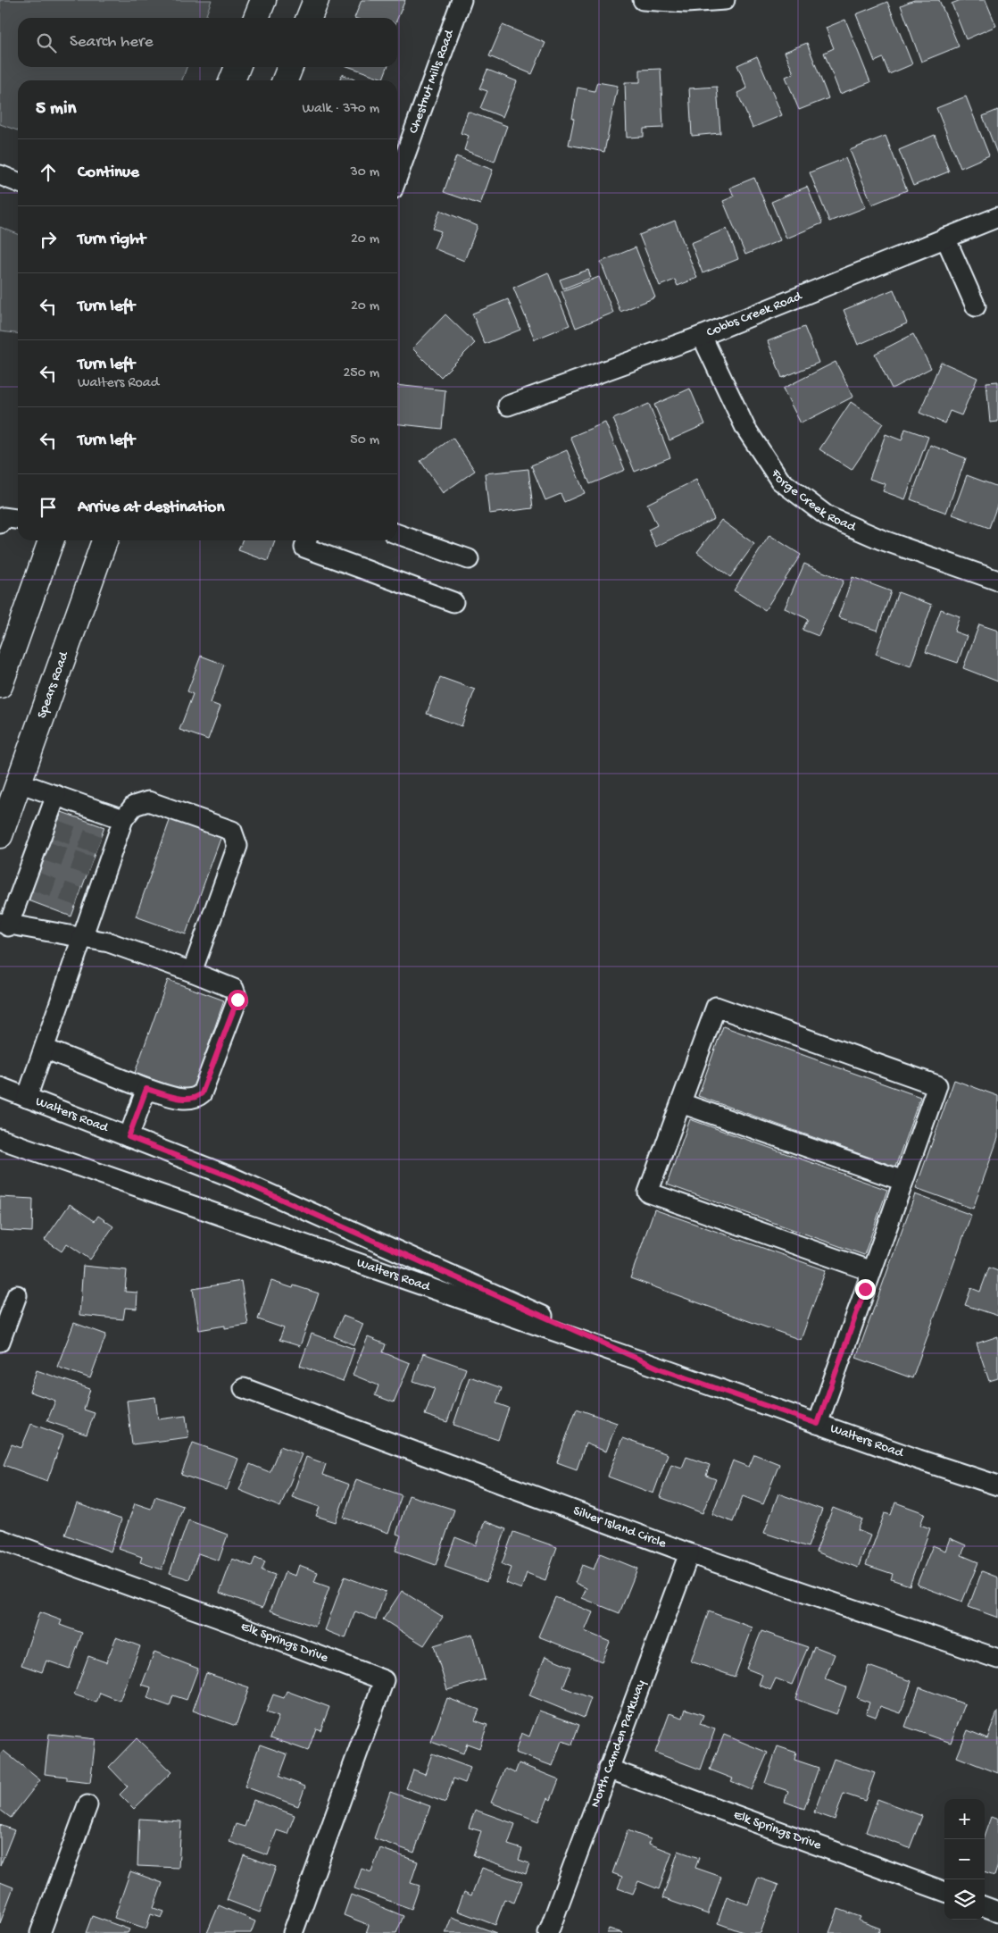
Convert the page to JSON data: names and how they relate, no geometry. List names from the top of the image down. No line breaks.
{"streets":{"main road":["Spears Road"],"street":["Chestnut Mills Road","Cobbs Creek Road","Forge Creek Road","Walters Road","Silver Island Circle","Elk Springs Drive","North Camden Parkway"]},"crossings":[["Cobbs Creek Road","Forge Creek Road"],["Silver Island Circle","North Camden Parkway"],["Elk Springs Drive","North Camden Parkway"]],"page":{"search":"Search here","heading":["5 min","Walk · 370 m"],"list":[["Continue","30 m"],["Turn right","20 m"],["Turn left","20 m"],["Turn left","Walters Road","250 m"],["Turn left","50 m"],"Arrive at destination"],"map_buttons":["+","−"]}}
